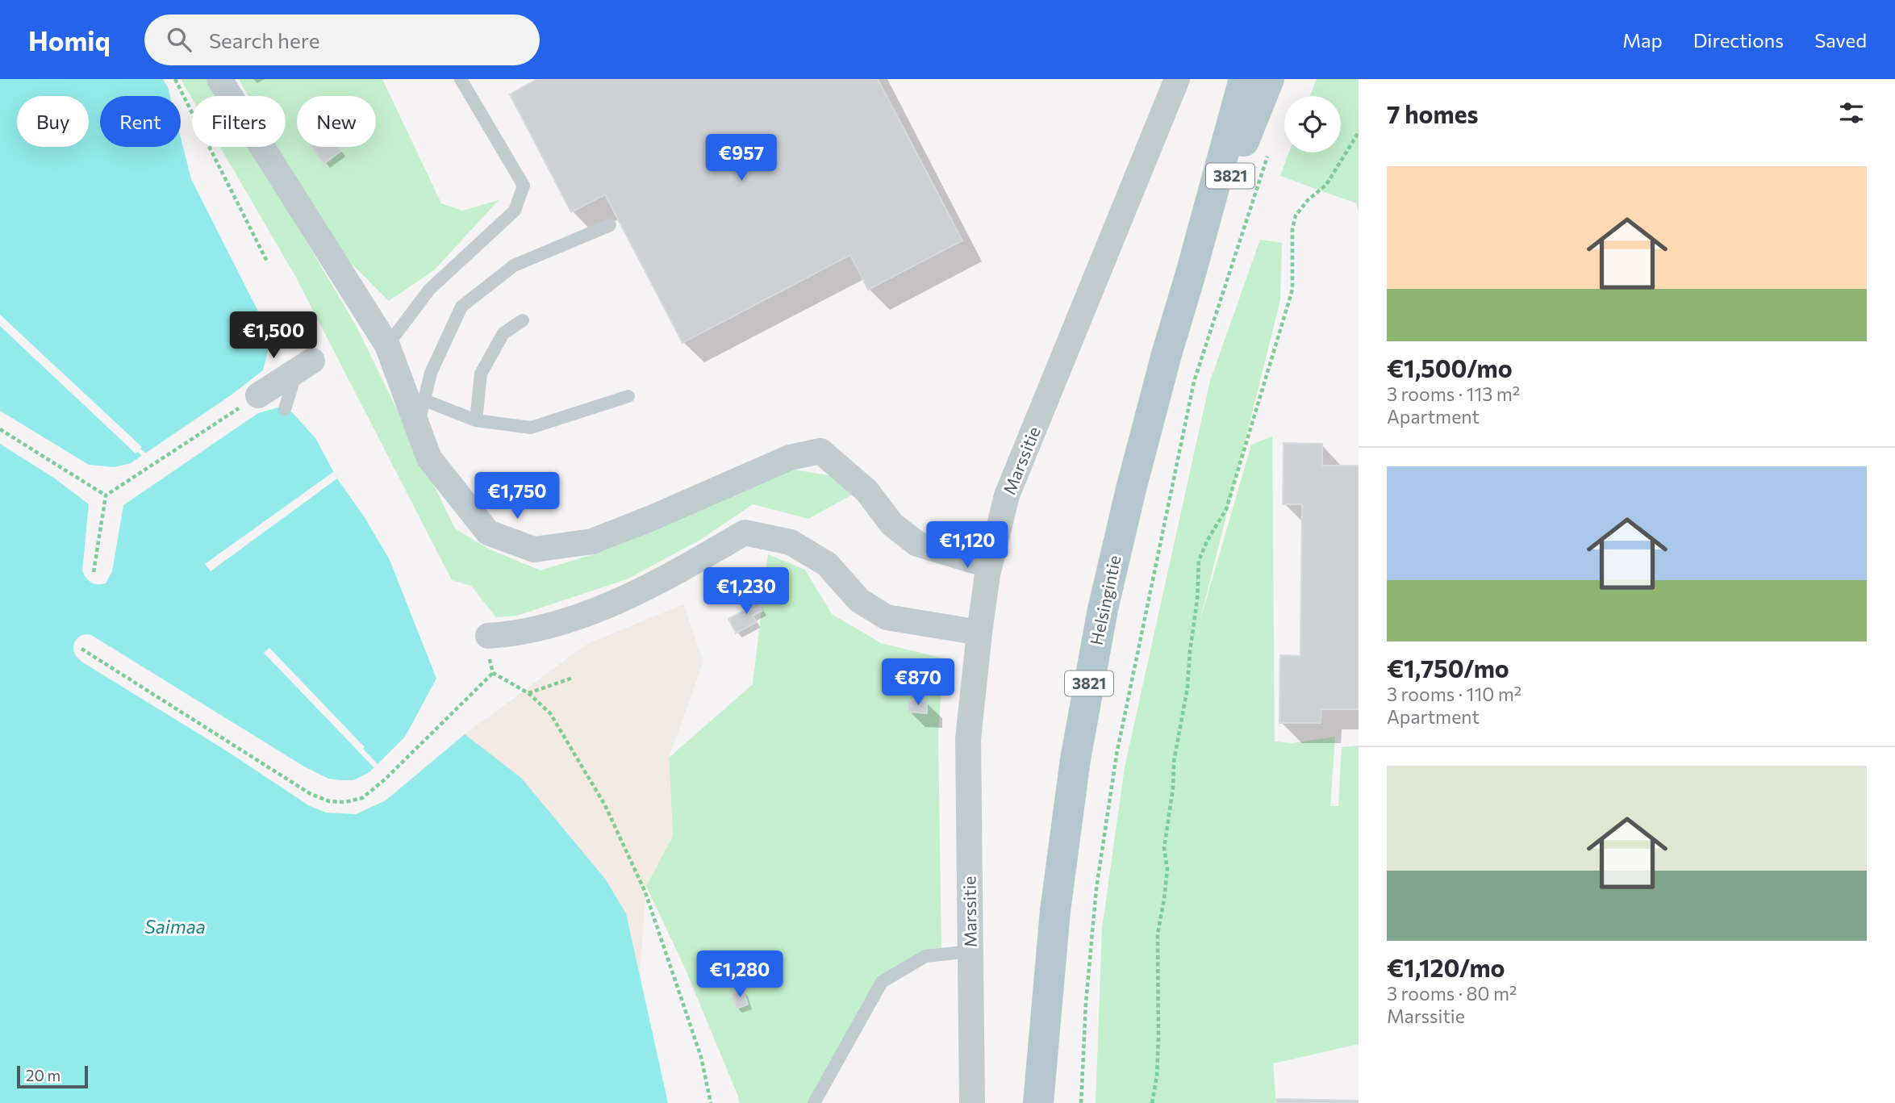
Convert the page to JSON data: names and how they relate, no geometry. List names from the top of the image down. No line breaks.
{"streets":{"main road":["3821","Helsingintie"],"street":["Marssitie"]},"water":["Saimaa"],"scale_bar":"20 m","page":{"header":"Homiq","search":"Search here","nav":["Map","Directions","Saved"],"heading":"7 homes","chip":["Buy","Rent","Filters","New"],"price":["€957","€1,500","€1,750","€1,120","€1,230","€870","€1,280"],"list":[{"name":"€1,500/mo","note":"3 rooms · 113 m² · Apartment"},{"name":"€1,750/mo","note":"3 rooms · 110 m² · Apartment"},{"name":"€1,120/mo","note":"3 rooms · 80 m² · Marssitie"}],"scale":"20 m"}}
